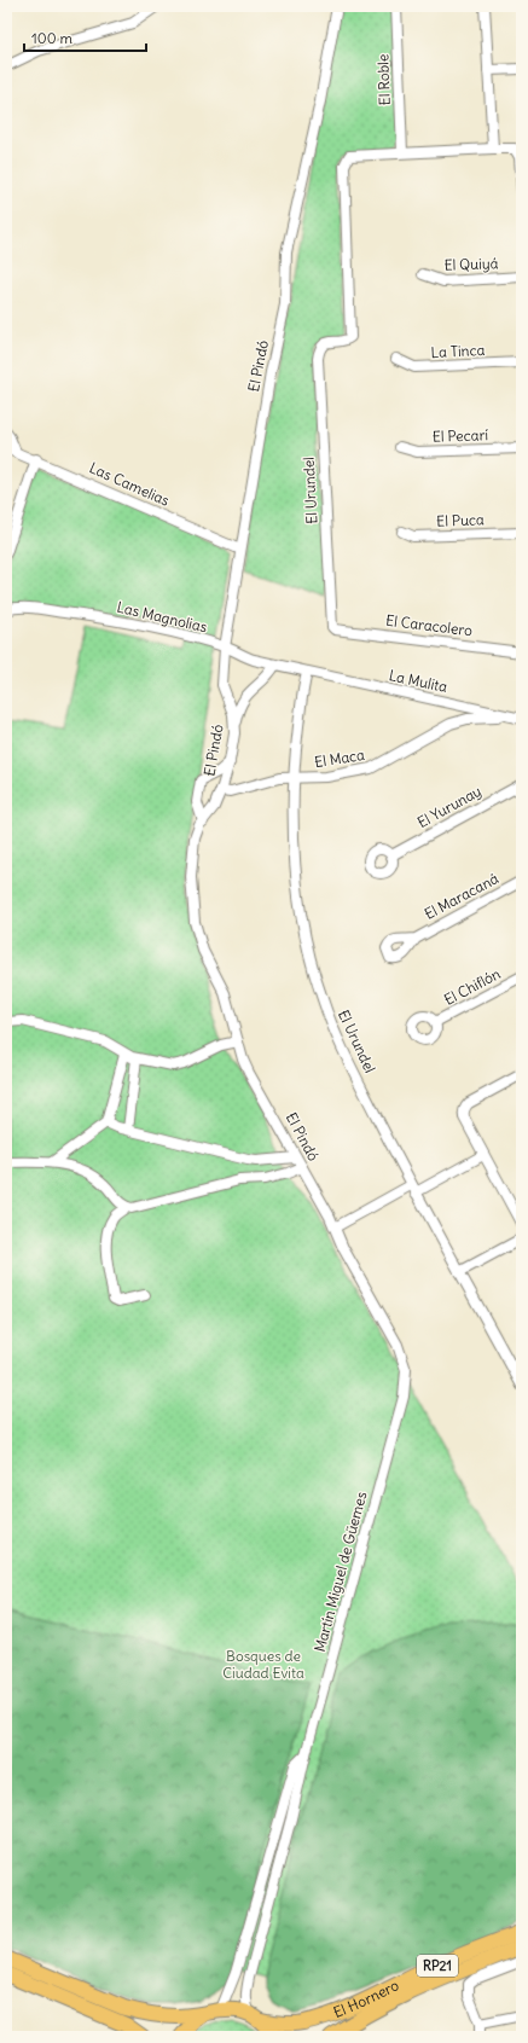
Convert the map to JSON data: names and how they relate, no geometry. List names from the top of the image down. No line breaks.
{"streets":{"main road":["RP21","El Hornero"],"street":["El Roble","El Quiyá","La Tinca","El Pindó","El Pecarí","Las Camelias","El Urundel","El Puca","Las Magnolias","El Caracolero","La Mulita","El Maca","El Yurunay","El Maracaná","El Chiflón","Martín Miguel de Güemes"]},"crossings":[["El Roble","El Urundel"],["El Pindó","Las Camelias"],["El Pindó","Las Magnolias"],["El Pindó","El Maca"],["El Pindó","Martín Miguel de Güemes"],["El Urundel","Las Magnolias"],["El Urundel","El Caracolero"],["El Urundel","La Mulita"],["El Urundel","El Maca"],["Las Magnolias","La Mulita"],["La Mulita","El Maca"],["Martín Miguel de Güemes","RP21"],["Martín Miguel de Güemes","El Hornero"],["RP21","El Hornero"]],"parks":["Bosques de Ciudad Evita"],"scale_bar":"100 m"}
